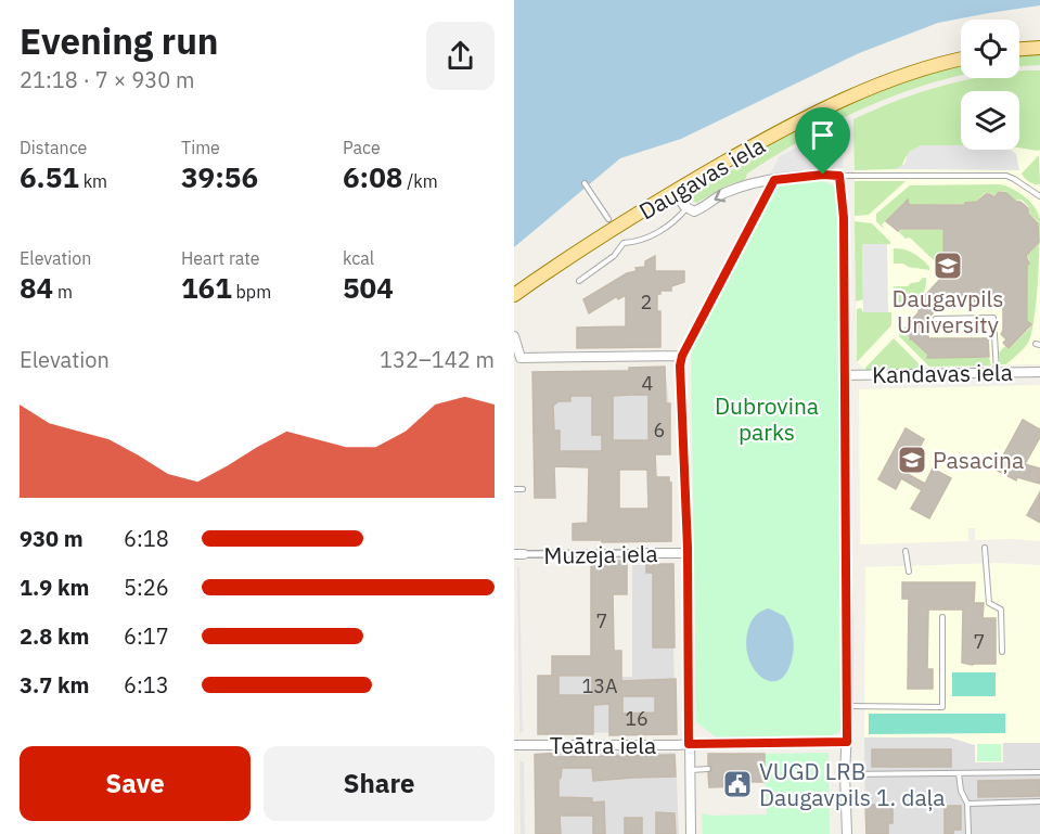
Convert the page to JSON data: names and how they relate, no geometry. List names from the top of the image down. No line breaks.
{"streets":{"main road":["Daugavas iela"],"street":["Kandavas iela","Muzeja iela","Teātra iela"]},"parks":["Dubrovina parks"],"places":{"school or university":["Daugavpils University","Pasaciņa"],"public building":["VUGD LRB Daugavpils 1. daļa"]},"house_numbers":["2","4","6","7","7","13A","16"],"page":{"heading":["Evening run","21:18 · 7 × 930 m"],"stats":[["Distance","6.51 km"],["Time","39:56"],["Pace","6:08 /km"],["Elevation","84 m"],["Heart rate","161 bpm"],["kcal","504"]],"chart":["Elevation","132–142 m"],"list":[{"name":"930 m","note":"6:18"},{"name":"1.9 km","note":"5:26"},{"name":"2.8 km","note":"6:17"},{"name":"3.7 km","note":"6:13"}],"buttons":["Save","Share"]}}
